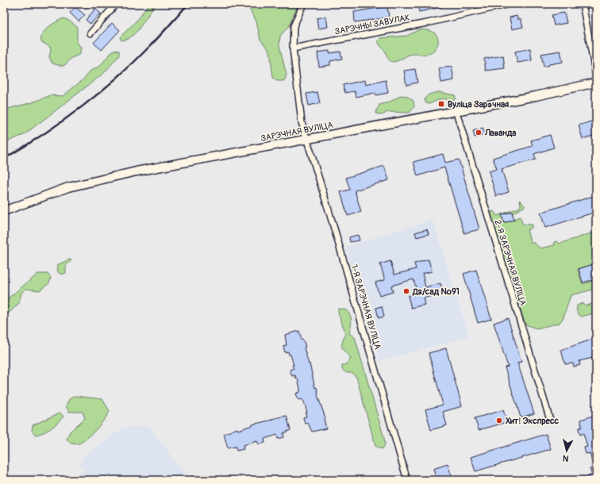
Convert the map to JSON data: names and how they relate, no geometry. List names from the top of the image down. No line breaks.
{"streets":{"street":["ЗАРЭЧНЫ ЗАВУЛАК","ЗАРЭЧНАЯ ВУЛІЦА","2-Я ЗАРЭЧНАЯ ВУЛІЦА","1-Я ЗАРЭЧНАЯ ВУЛІЦА"]},"crossings":[["ЗАРЭЧНЫ ЗАВУЛАК","1-Я ЗАРЭЧНАЯ ВУЛІЦА"],["ЗАРЭЧНАЯ ВУЛІЦА","2-Я ЗАРЭЧНАЯ ВУЛІЦА"],["ЗАРЭЧНАЯ ВУЛІЦА","1-Я ЗАРЭЧНАЯ ВУЛІЦА"]],"places":{"transit":["Вуліца Зарэчная"],"other":["Лаванда","Дз/сад №91","Хит! Экспресс"]},"north":"bottom"}
